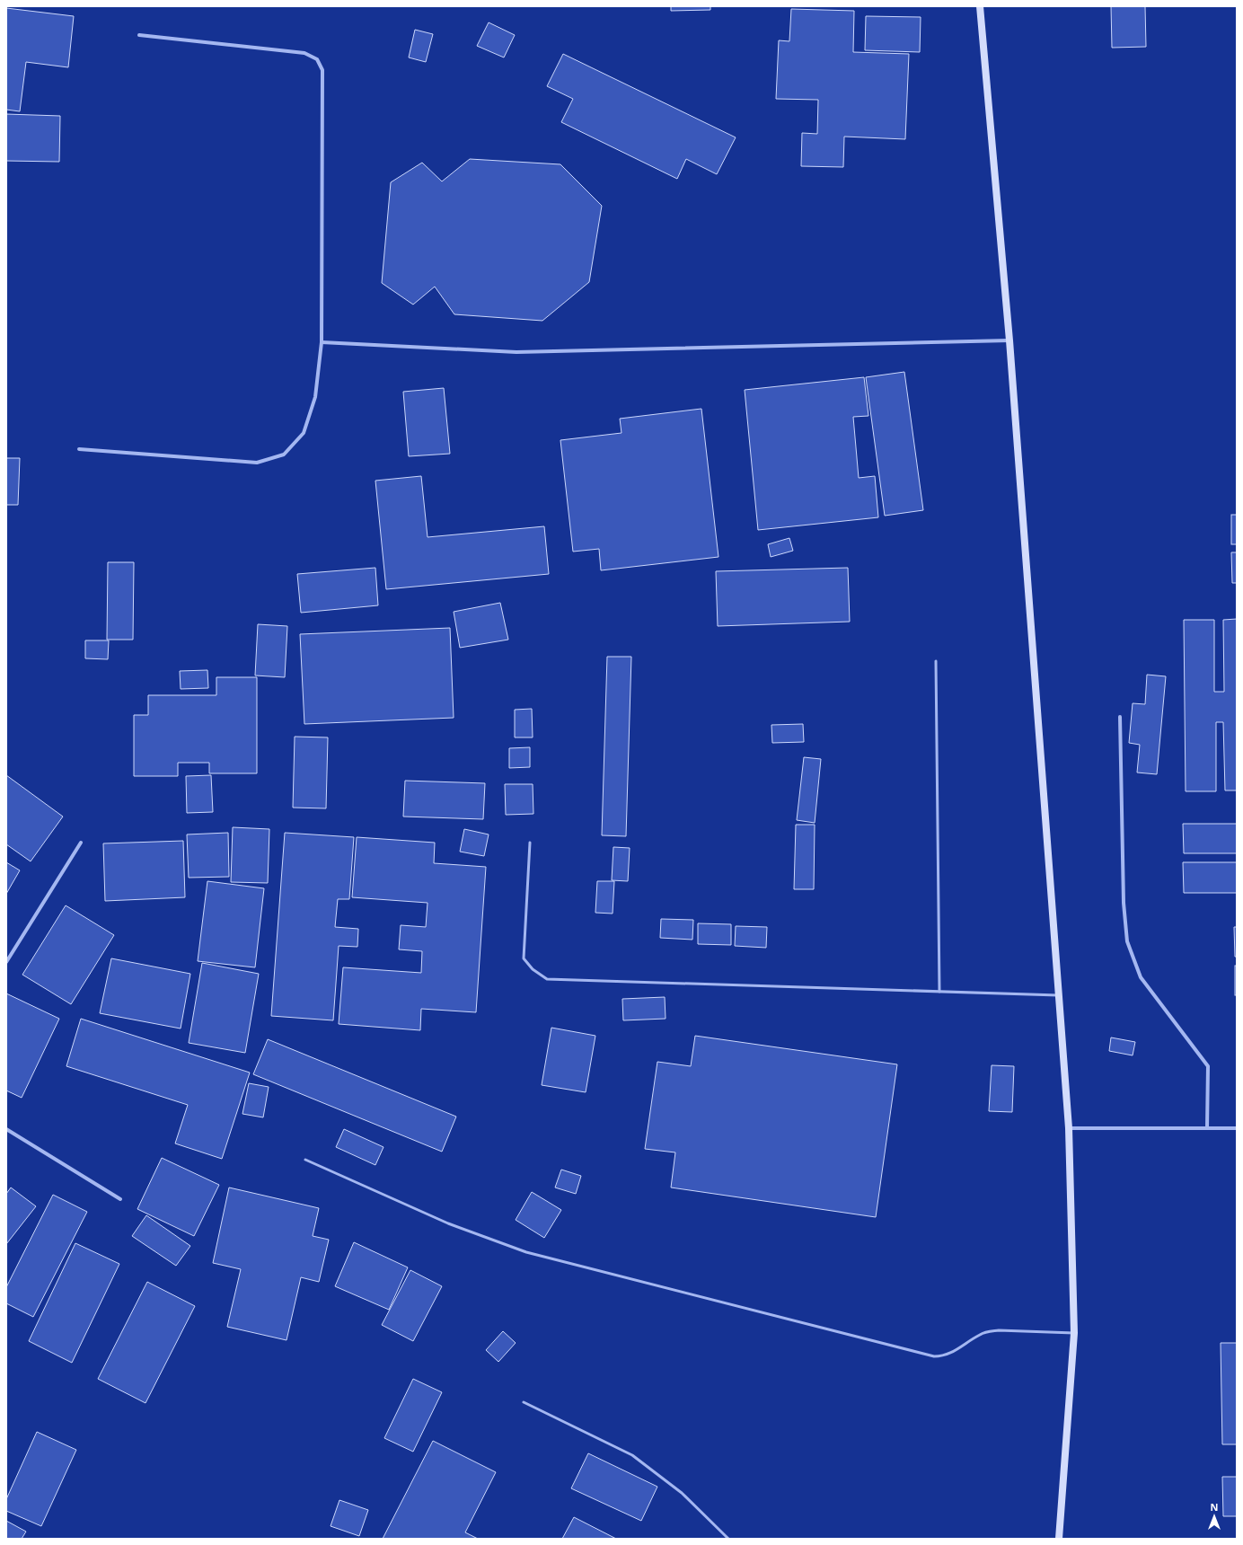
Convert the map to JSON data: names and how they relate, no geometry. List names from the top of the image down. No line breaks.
{"north":"top"}
